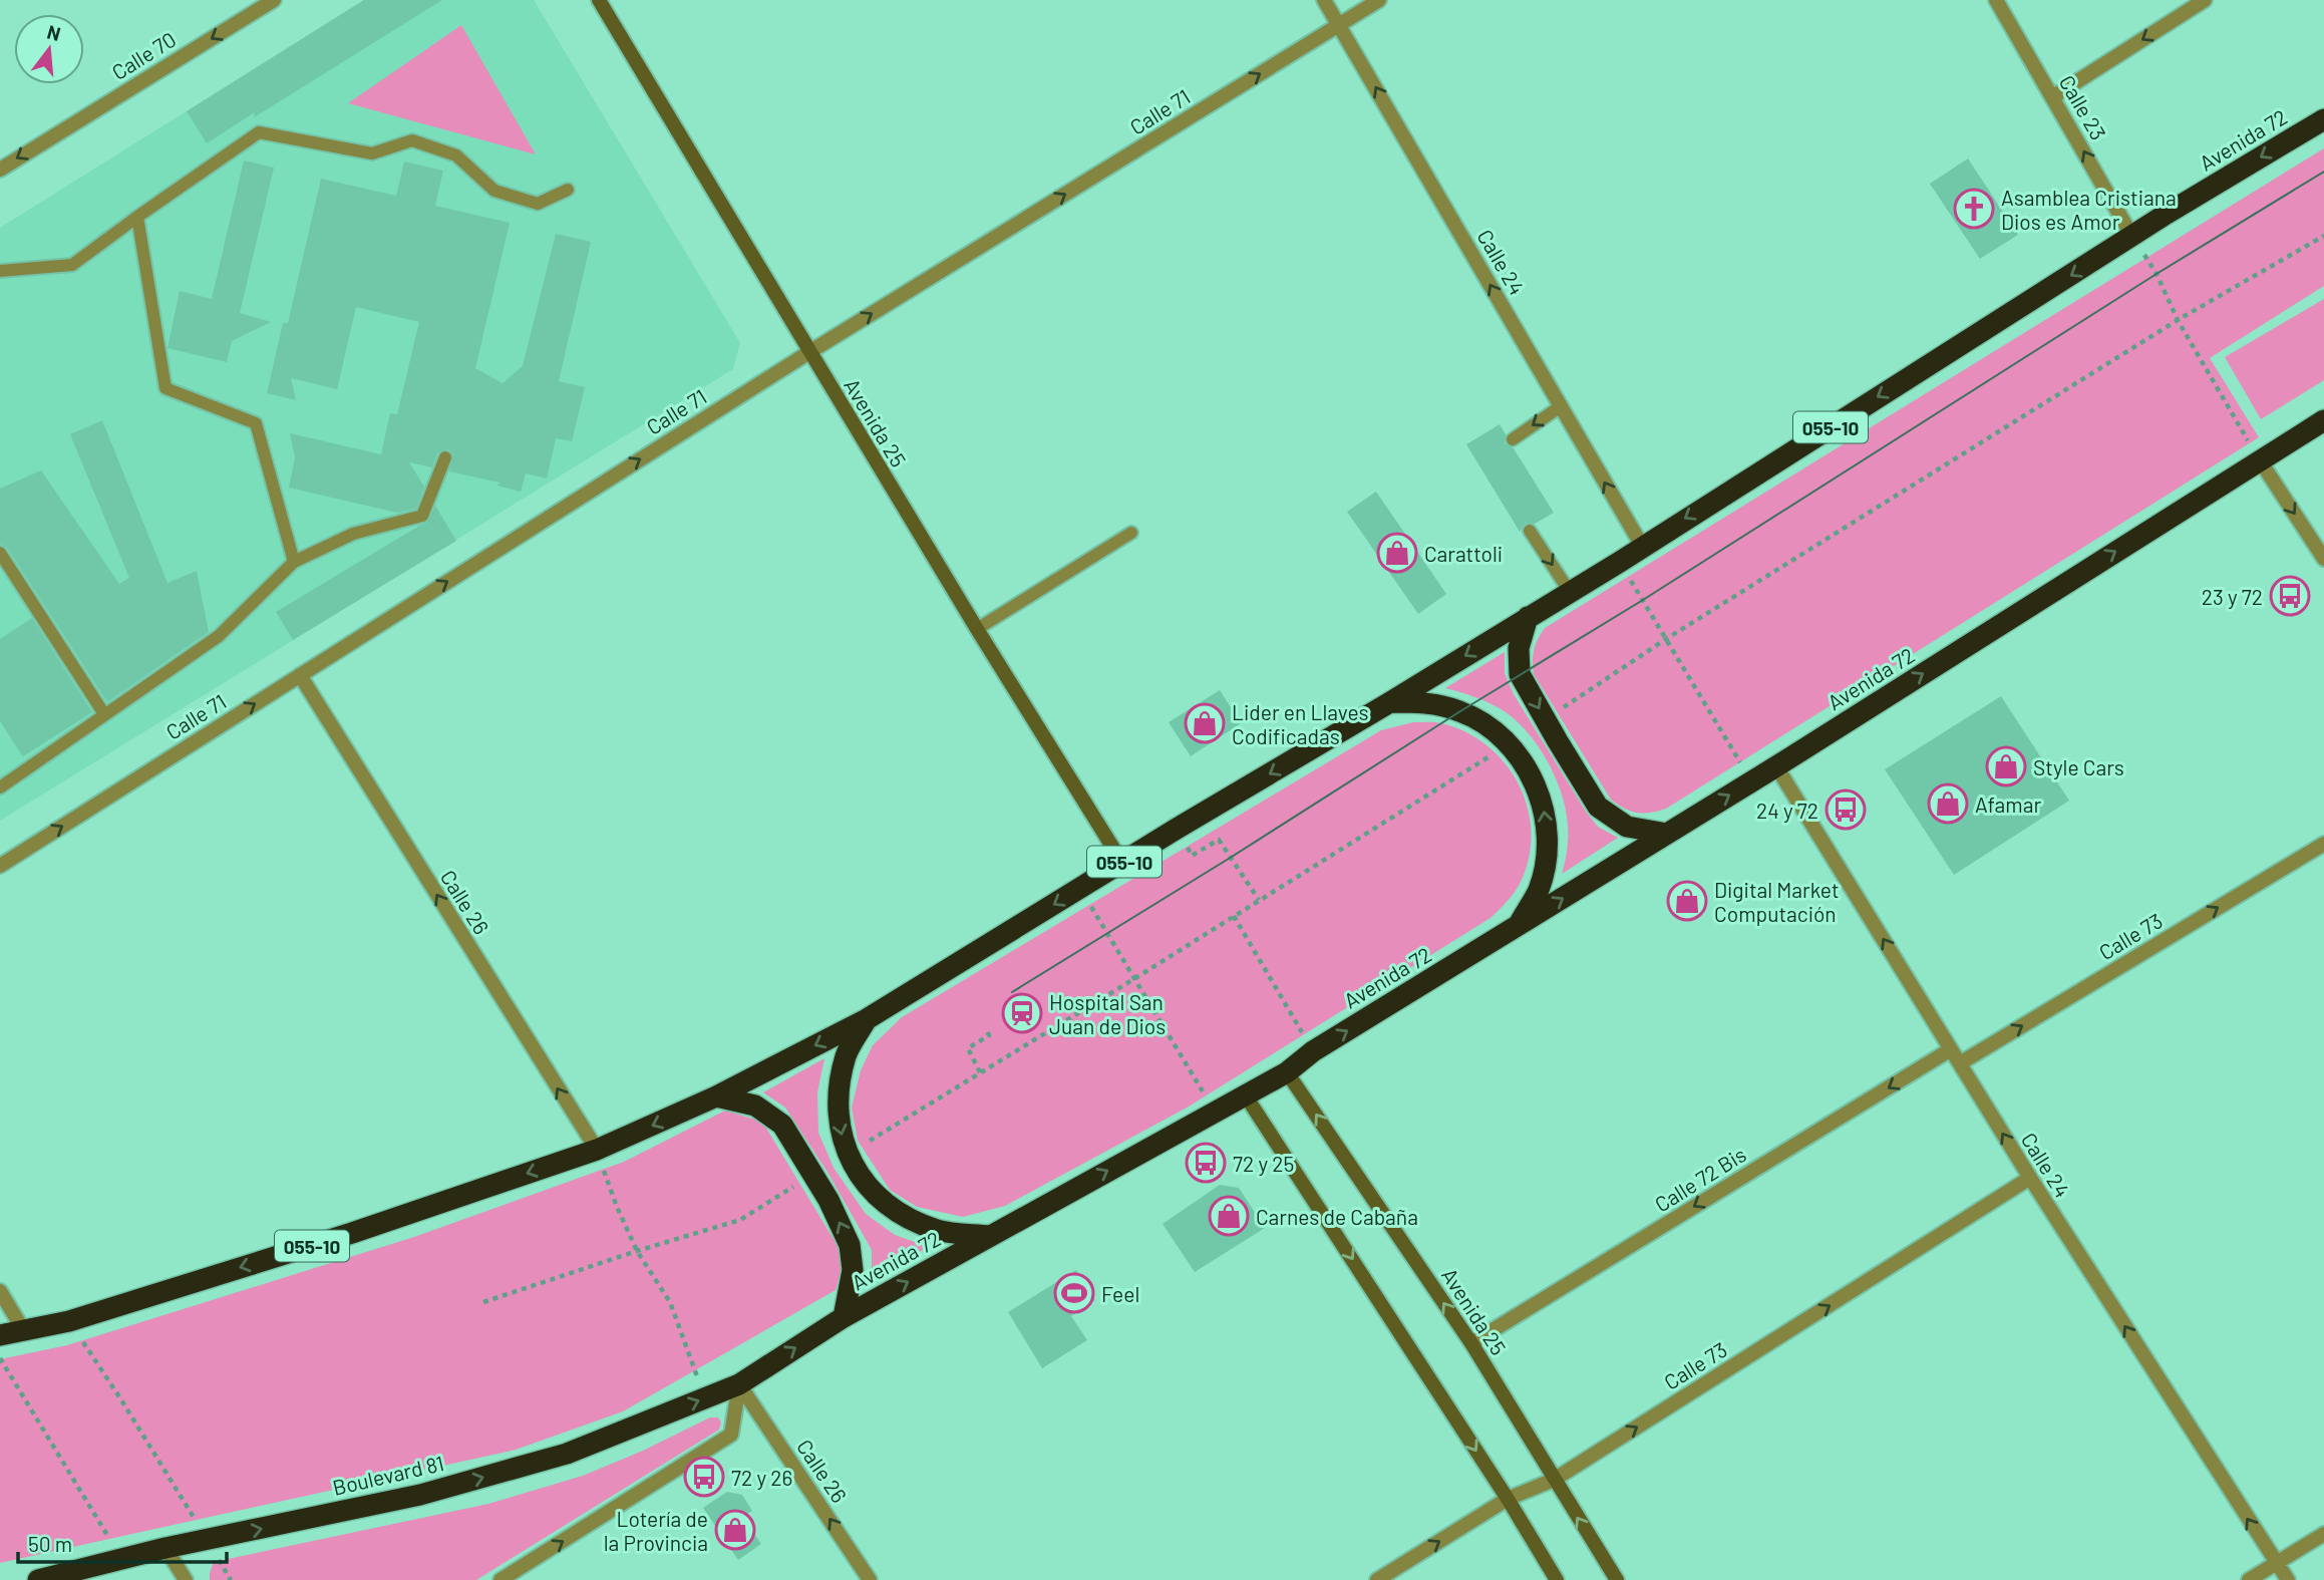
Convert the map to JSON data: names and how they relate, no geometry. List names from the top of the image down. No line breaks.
{"streets":{"highway":["Avenida 72","055-10","Boulevard 81"],"main road":["Avenida 25"],"street":["Calle 70","Calle 23","Calle 71","Calle 24","Calle 26","Calle 73","Calle 72 Bis"]},"crossings":[["Calle 23","Avenida 72"],["Calle 71","Calle 24"],["Calle 71","Avenida 25"],["Calle 71","Calle 26"],["Avenida 72","Calle 24"],["Avenida 72","Avenida 25"],["Avenida 72","055-10"],["Avenida 72","Calle 26"],["Avenida 72","Boulevard 81"],["Calle 24","Calle 73"],["Calle 24","Calle 72 Bis"],["Avenida 25","Calle 73"],["Avenida 25","Calle 72 Bis"],["055-10","Calle 26"],["Calle 26","Boulevard 81"]],"one_way":["Calle 70","Calle 23","Calle 71","Calle 24","Calle 26","Calle 73","Calle 72 Bis","Boulevard 81"],"places":{"church":["Asamblea Cristiana Dios es Amor"],"shop":["Carattoli","Lider en Llaves Codificadas","Style Cars","Afamar","Digital Market Computación","Carnes de Cabaña","Lotería de la Provincia"],"bus stop":["23 y 72","24 y 72","72 y 25","72 y 26"],"station":["Hospital San Juan de Dios"],"sports":["Feel"]},"scale_bar":"50 m","north":"top"}
